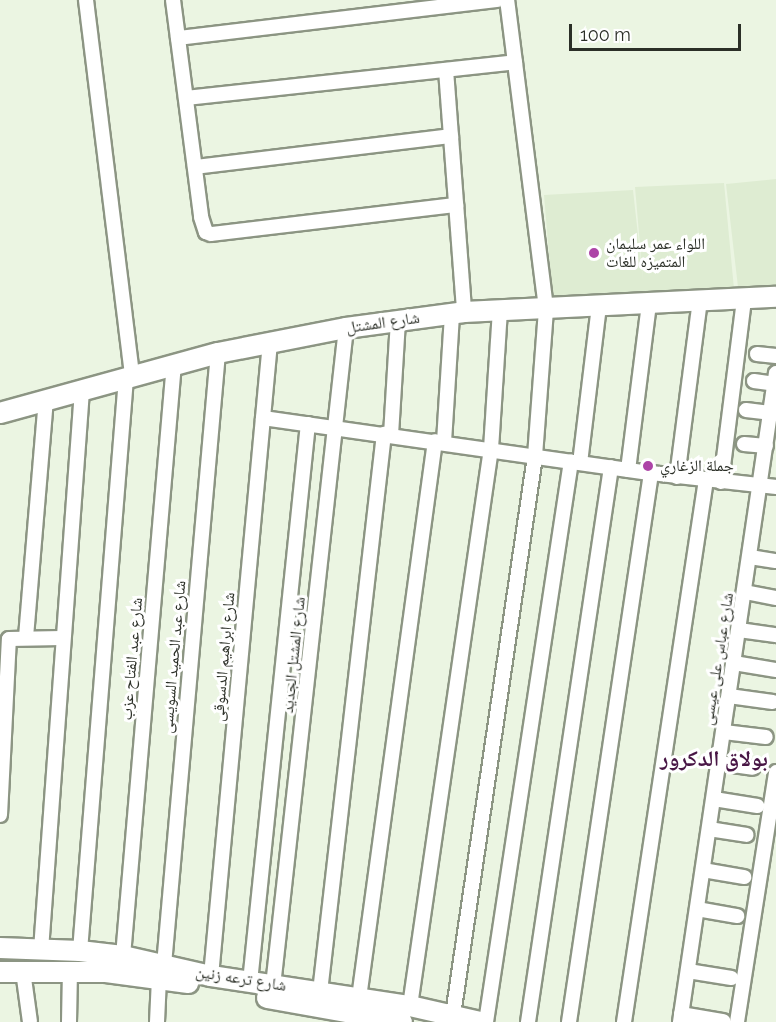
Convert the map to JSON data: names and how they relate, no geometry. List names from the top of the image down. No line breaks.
{"streets":{"street":["شارع المشتل","شارع المشتل الجديد","شارع عبد الحميد السويسى","شارع ابراهيم الدسوقى","شارع عبد الفتاح عزب","شارع عباس على عيسى","شارع ترعه زنين"]},"crossings":[["شارع المشتل","شارع المشتل الجديد"],["شارع المشتل","شارع عبد الحميد السويسى"],["شارع المشتل","شارع ابراهيم الدسوقى"],["شارع المشتل","شارع عبد الفتاح عزب"],["شارع المشتل الجديد","شارع ترعه زنين"],["شارع عبد الحميد السويسى","شارع ترعه زنين"],["شارع ابراهيم الدسوقى","شارع ترعه زنين"],["شارع عبد الفتاح عزب","شارع ترعه زنين"]],"districts":["بولاق الدكرور"],"places":["اللواء عمر سليمان المتميزه للغات","جملة الزغاري"],"scale_bar":"100 m"}
